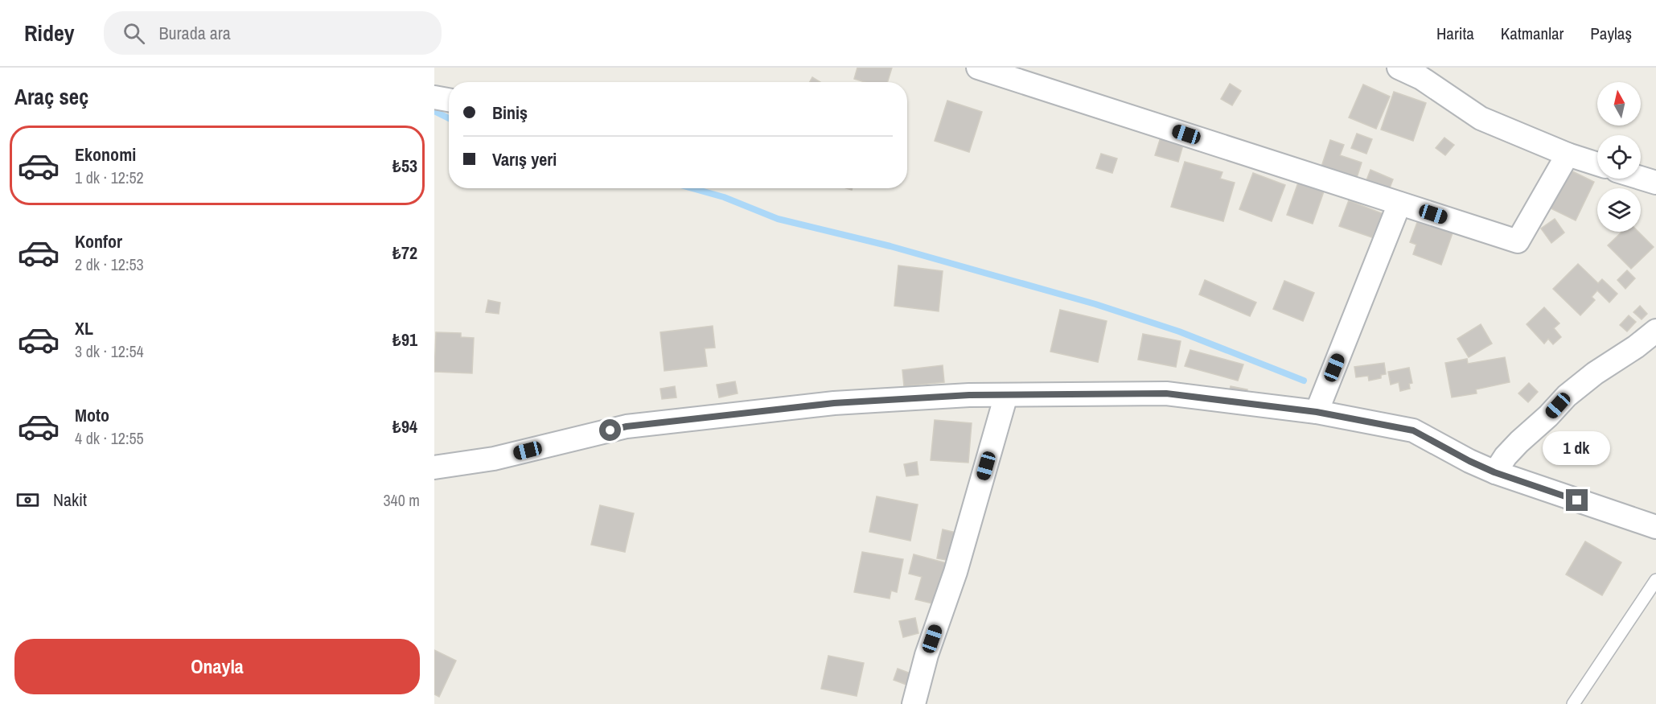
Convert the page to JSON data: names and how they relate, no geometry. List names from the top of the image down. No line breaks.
{"north":"top","page":{"header":"Ridey","search":"Burada ara","nav":["Harita","Katmanlar","Paylaş"],"heading":"Araç seç","banner":["Biniş","Varış yeri"],"list":[{"name":"Ekonomi","note":"1 dk · 12:52","value":"₺53"},{"name":"Konfor","note":"2 dk · 12:53","value":"₺72"},{"name":"XL","note":"3 dk · 12:54","value":"₺91"},{"name":"Moto","note":"4 dk · 12:55","value":"₺94"}],"bubble":"1 dk","pay":["Nakit","340 m"],"buttons":"Onayla"}}
